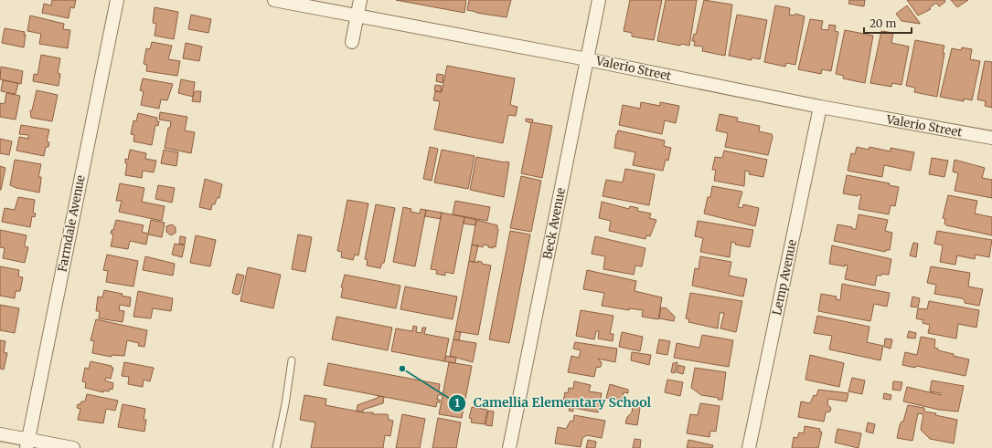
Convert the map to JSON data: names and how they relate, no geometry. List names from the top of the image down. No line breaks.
{"streets":{"street":["Valerio Street","Farmdale Avenue","Beck Avenue","Lemp Avenue"]},"crossings":[["Valerio Street","Beck Avenue"],["Valerio Street","Lemp Avenue"]],"places":["Camellia Elementary School"],"scale_bar":"20 m"}
